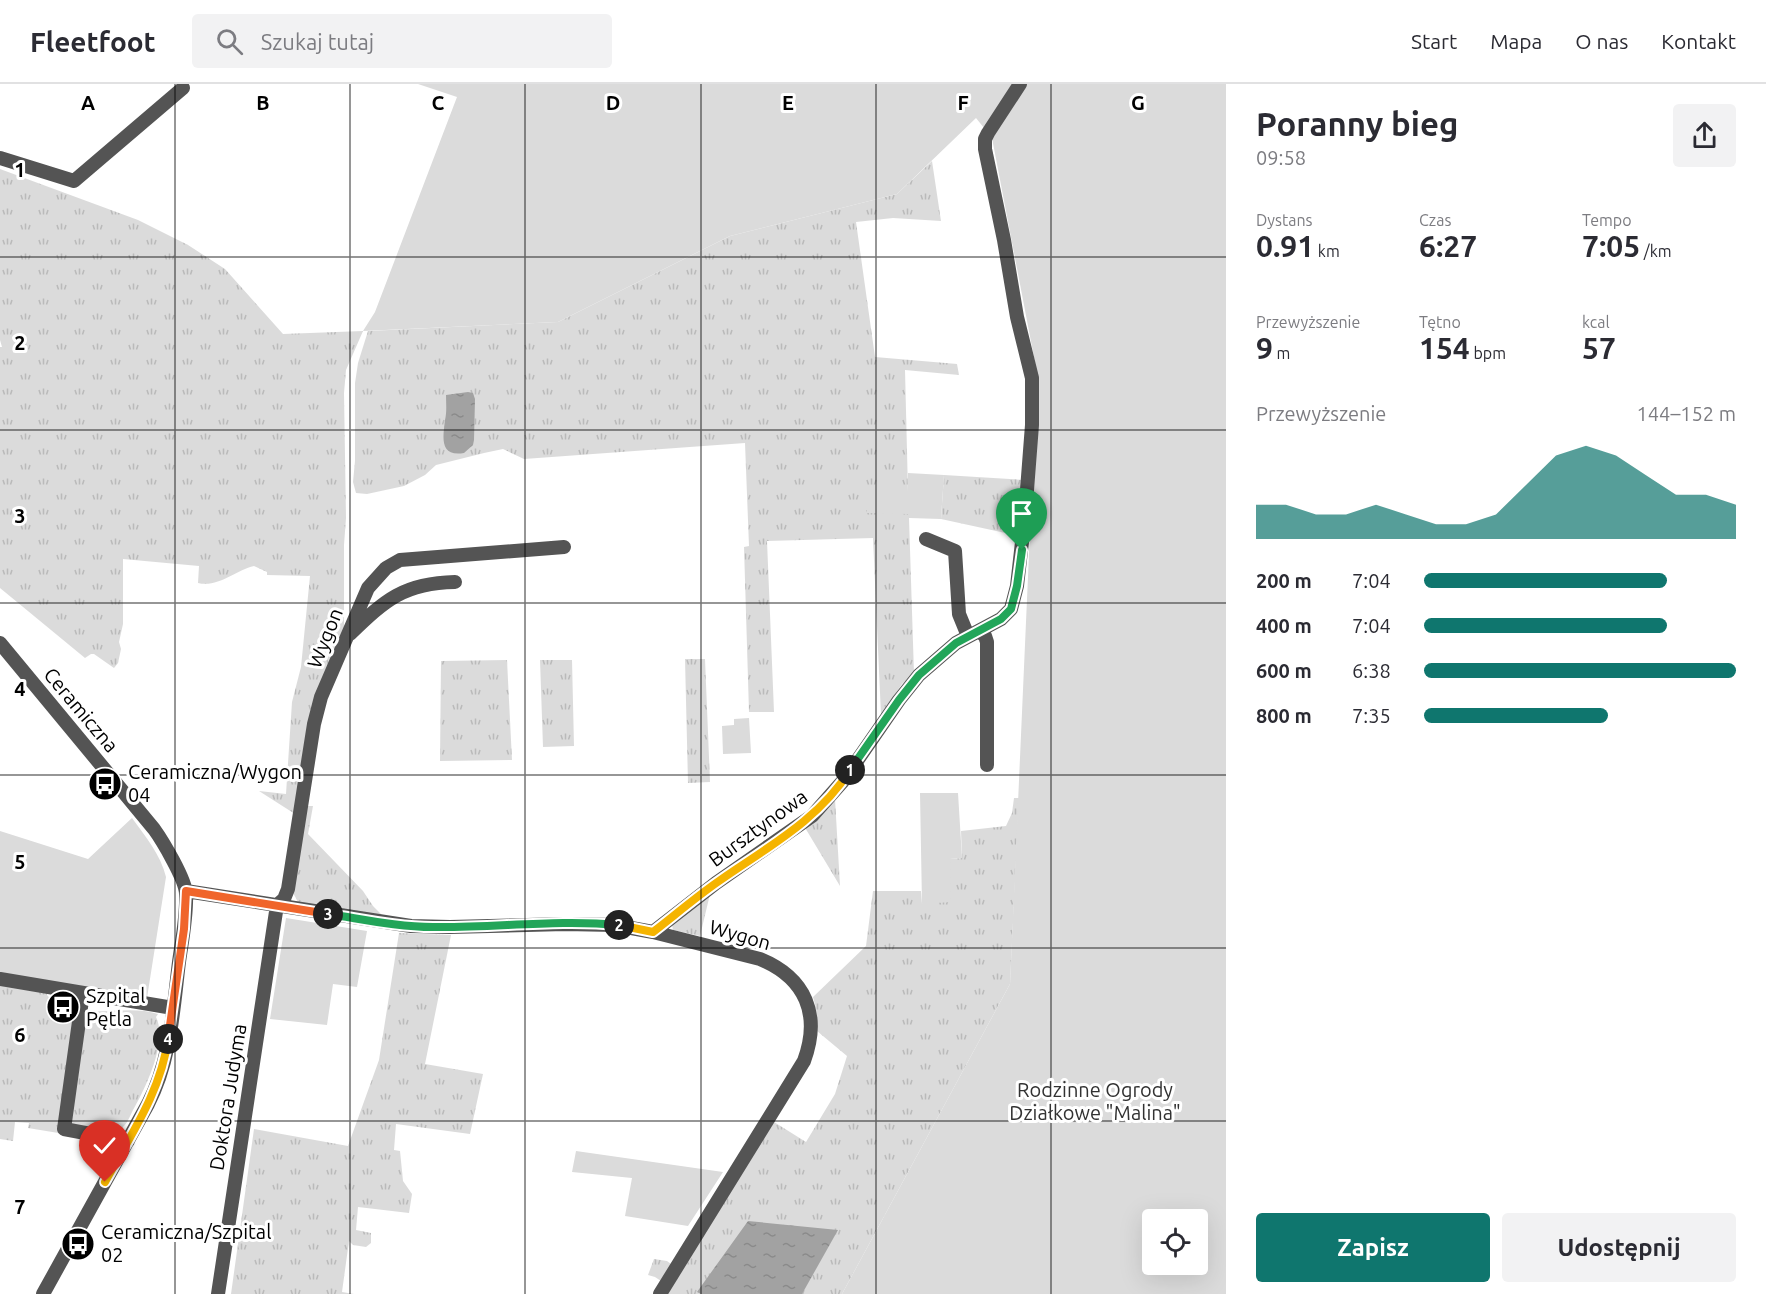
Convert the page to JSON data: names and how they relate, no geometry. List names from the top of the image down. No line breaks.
{"streets":{"street":["Wygon","Ceramiczna","Bursztynowa","Doktora Judyma"]},"crossings":[["Wygon","Ceramiczna"],["Wygon","Bursztynowa"],["Wygon","Doktora Judyma"]],"parks":["Rodzinne Ogrody Działkowe \"Malina\""],"places":{"bus stop":["Ceramiczna/Wygon 04","Szpital Pętla","Ceramiczna/Szpital 02"]},"page":{"header":"Fleetfoot","search":"Szukaj tutaj","nav":["Start","Mapa","O nas","Kontakt"],"heading":["Poranny bieg","09:58"],"stats":[["Dystans","0.91 km"],["Czas","6:27"],["Tempo","7:05 /km"],["Przewyższenie","9 m"],["Tętno","154 bpm"],["kcal","57"]],"chart":["Przewyższenie","144–152 m"],"list":[{"name":"200 m","note":"7:04"},{"name":"400 m","note":"7:04"},{"name":"600 m","note":"6:38"},{"name":"800 m","note":"7:35"}],"pins":["1","3","2","4"],"buttons":["Zapisz","Udostępnij"]},"grid":{"columns":["A","B","C","D","E","F","G"],"rows":["1","2","3","4","5","6","7"]}}
